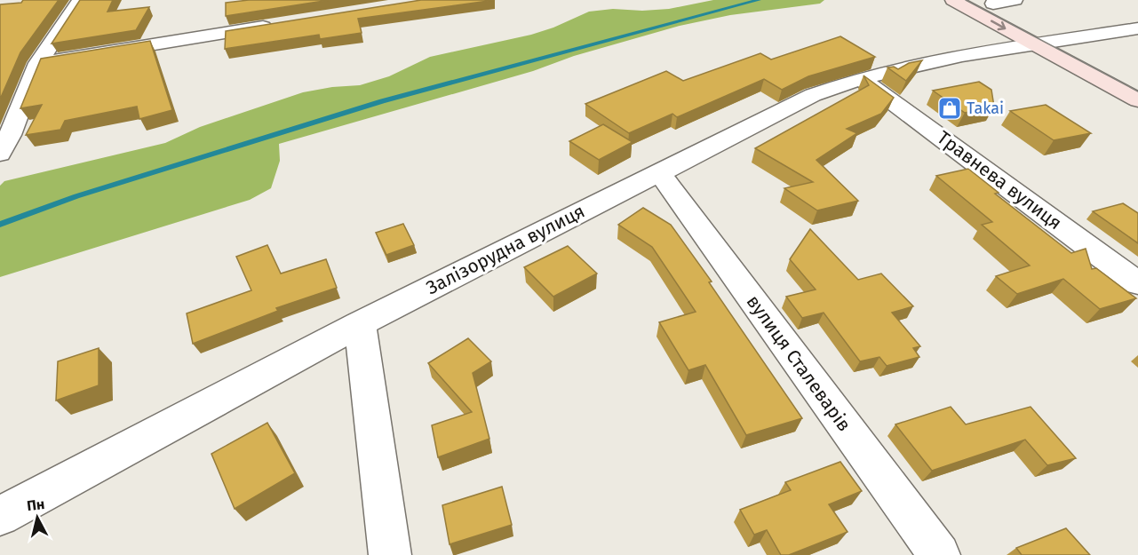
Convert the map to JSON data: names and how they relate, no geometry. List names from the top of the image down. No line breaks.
{"streets":{"street":["Травнева вулиця","Залізорудна вулиця","вулиця Сталеварів"]},"crossings":[["Травнева вулиця","Залізорудна вулиця"],["Залізорудна вулиця","вулиця Сталеварів"]],"places":{"shop":["Takai"]},"north":"top"}
